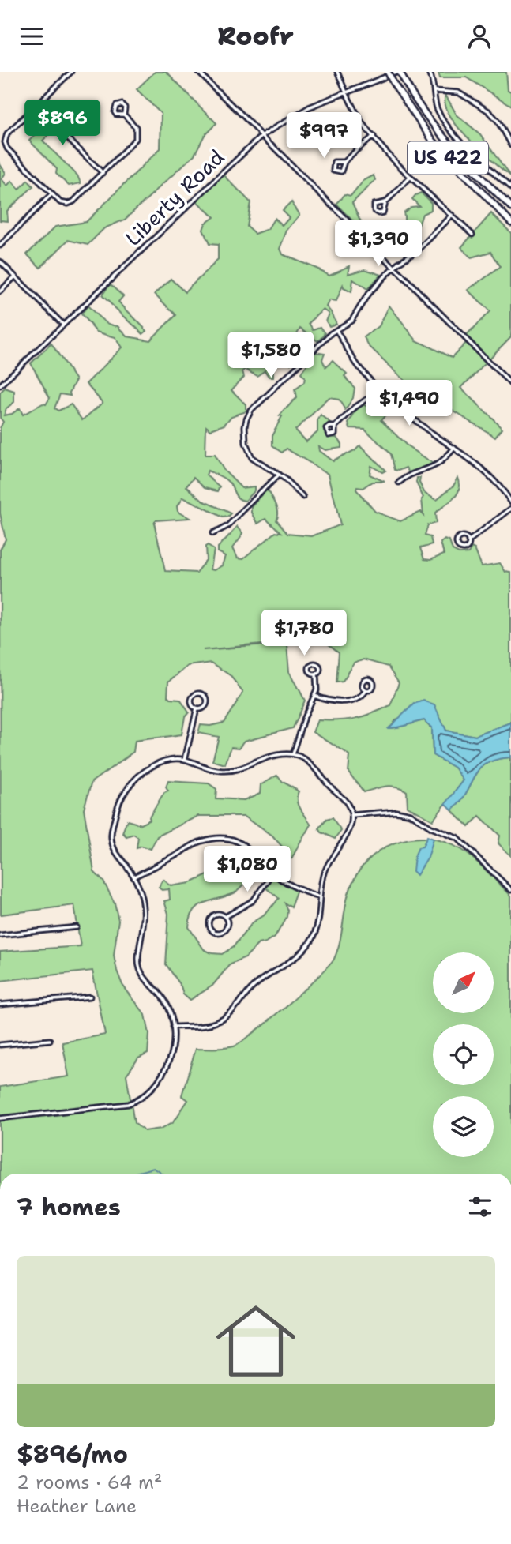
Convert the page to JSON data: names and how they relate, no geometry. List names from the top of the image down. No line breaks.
{"streets":{"highway":["US 422"],"street":["Liberty Road"]},"crossings":[["US 422","Liberty Road"]],"north":"top right","page":{"header":"Roofr","price":["$896","$997","$1,390","$1,580","$1,490","$1,780","$1,080"],"heading":"7 homes","list":[{"name":"$896/mo","note":"2 rooms · 64 m² · Heather Lane"}]}}
